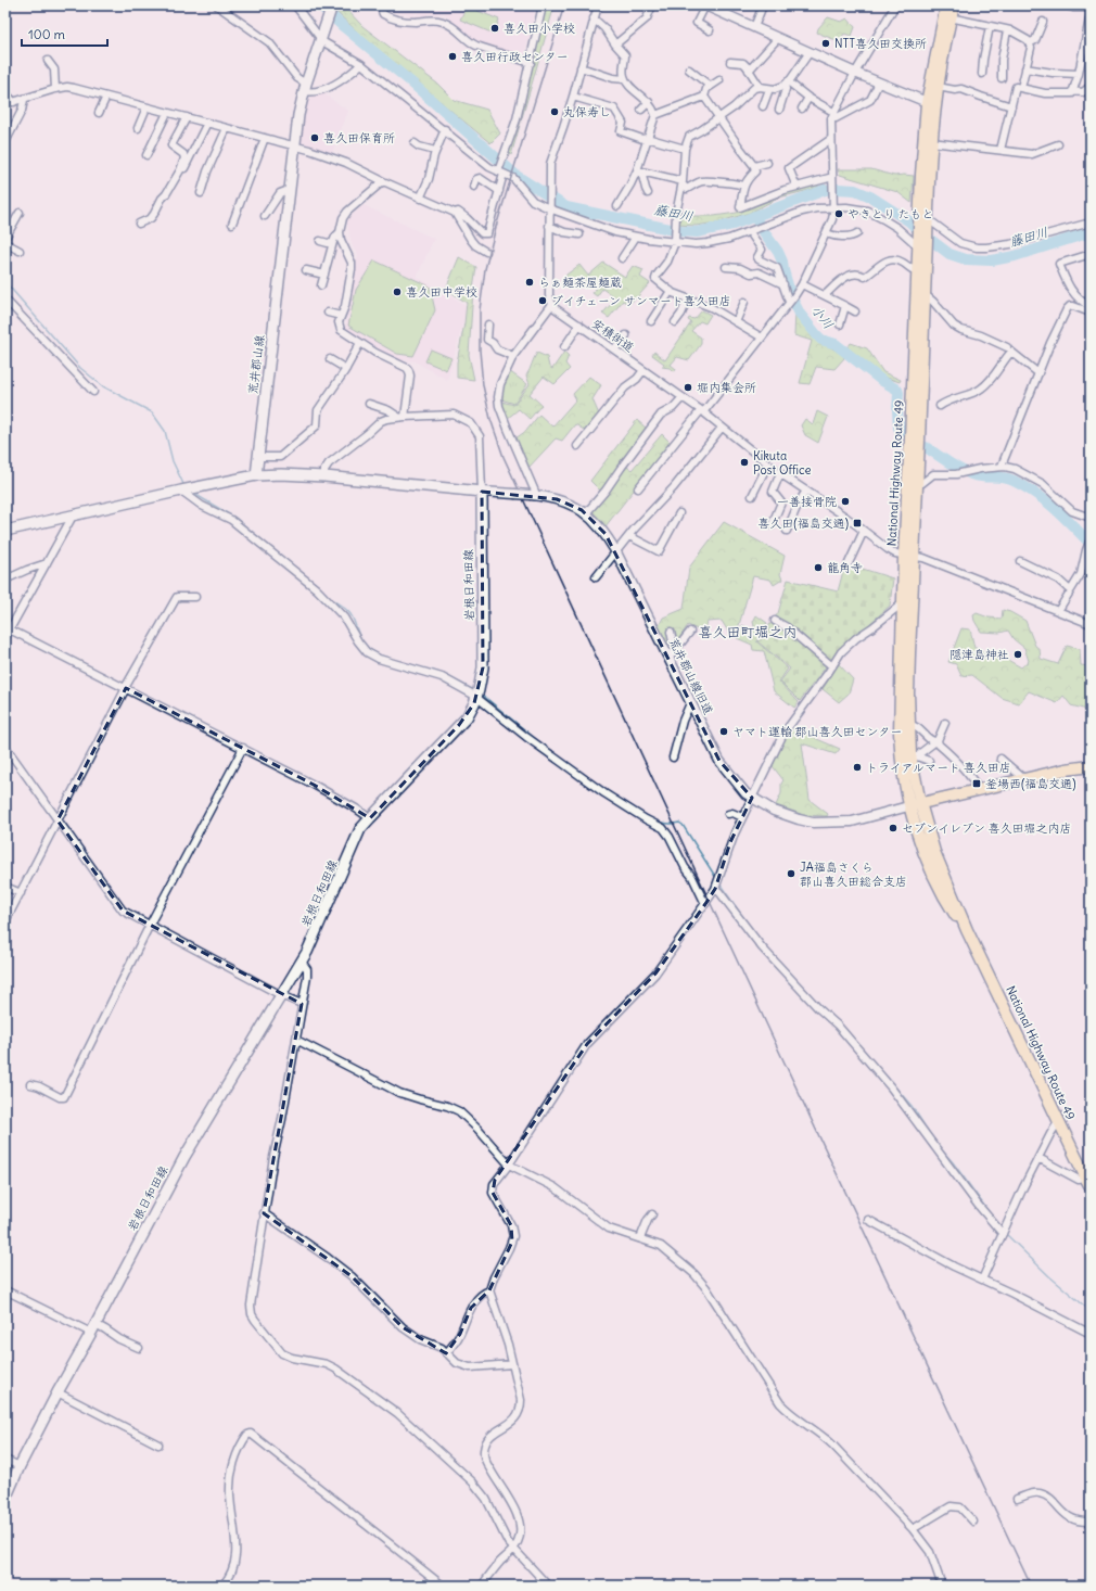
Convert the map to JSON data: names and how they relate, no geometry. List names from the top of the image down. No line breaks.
{"streets":{"main road":["荒井郡山線","National Highway Route 49","岩根日和田線"],"street":["安積街道","荒井郡山線旧道"]},"crossings":[["安積街道","National Highway Route 49"],["National Highway Route 49","荒井郡山線旧道"],["岩根日和田線","荒井郡山線旧道"]],"districts":["喜久田町堀之内"],"water":["藤田川","小川"],"places":{"other":["喜久田小学校","NTT喜久田交換所","喜久田行政センター","丸保寿し","喜久田保育所","やきとり たもと","らぁ麺茶屋麺蔵","喜久田中学校","ブイチェーン サンマート喜久田店","堀内集会所","Kikuta Post Office","一善接骨院","龍角寺","隠津島神社","ヤマト運輸 郡山喜久田センター","トライアルマート 喜久田店","セブンイレブン 喜久田堀之内店","JA福島さくら 郡山喜久田総合支店"],"transit":["喜久田(福島交通)","釜場西(福島交通)"]},"scale_bar":"100 m"}
